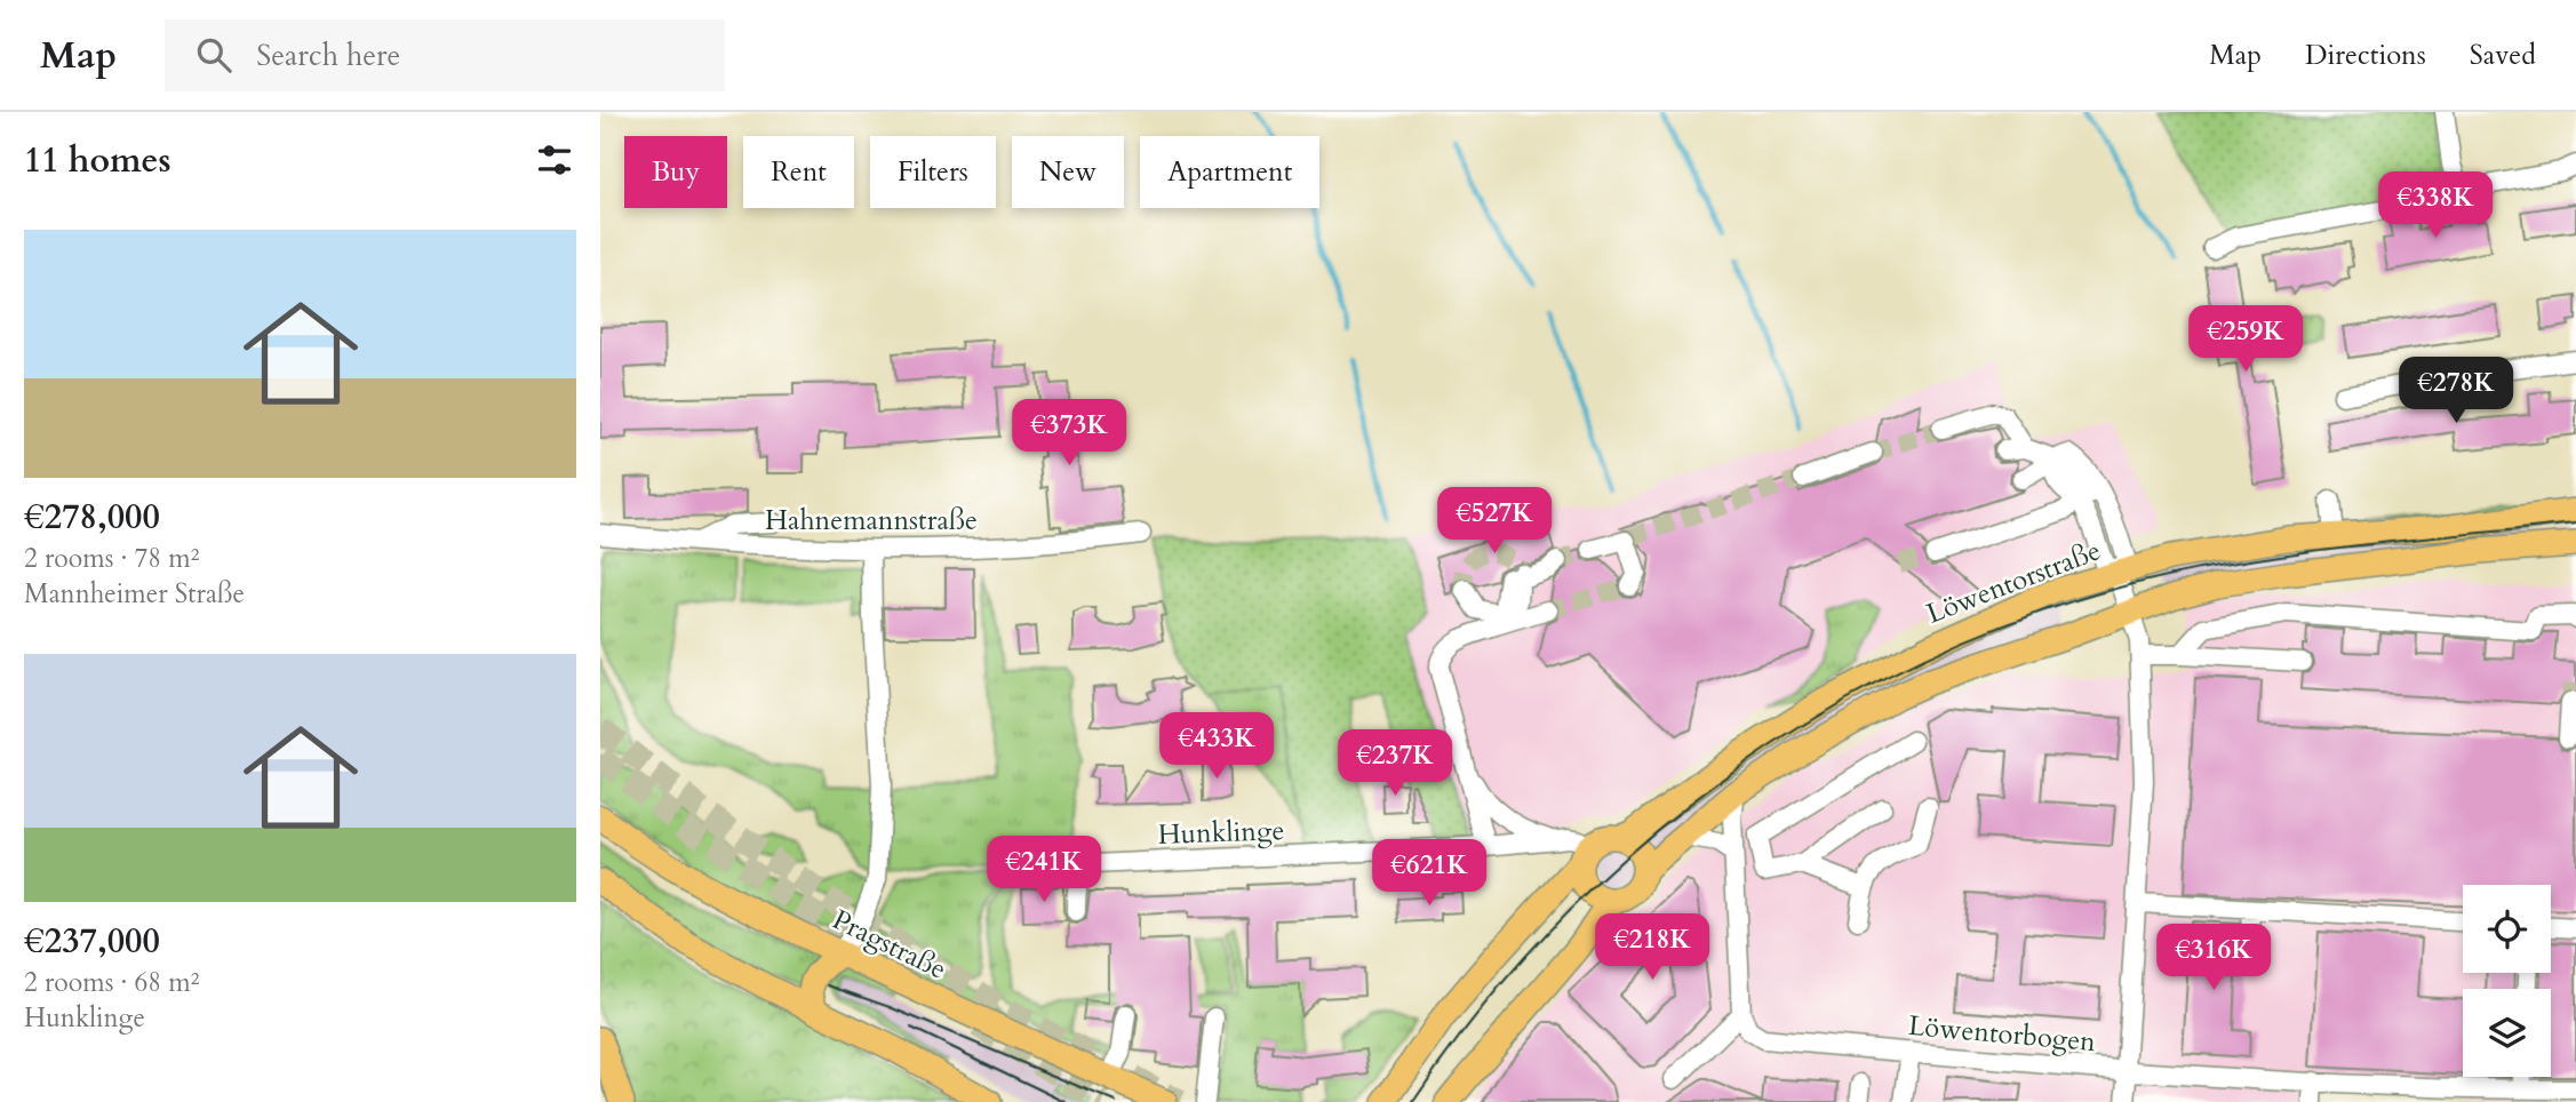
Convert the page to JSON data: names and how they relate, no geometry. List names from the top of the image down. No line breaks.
{"streets":{"main road":["Löwentorstraße","Pragstraße"],"street":["Hahnemannstraße","Hunklinge","Löwentorbogen"]},"crossings":[["Löwentorstraße","Hunklinge"],["Löwentorstraße","Löwentorbogen"]],"page":{"header":"Map","search":"Search here","nav":["Map","Directions","Saved"],"heading":"11 homes","chip":["Buy","Rent","Filters","New","Apartment"],"price":["€338K","€259K","€278K","€373K","€527K","€433K","€237K","€241K","€621K","€218K","€316K"],"list":[{"name":"€278,000","note":"2 rooms · 78 m² · Mannheimer Straße"},{"name":"€237,000","note":"2 rooms · 68 m² · Hunklinge"}]}}
